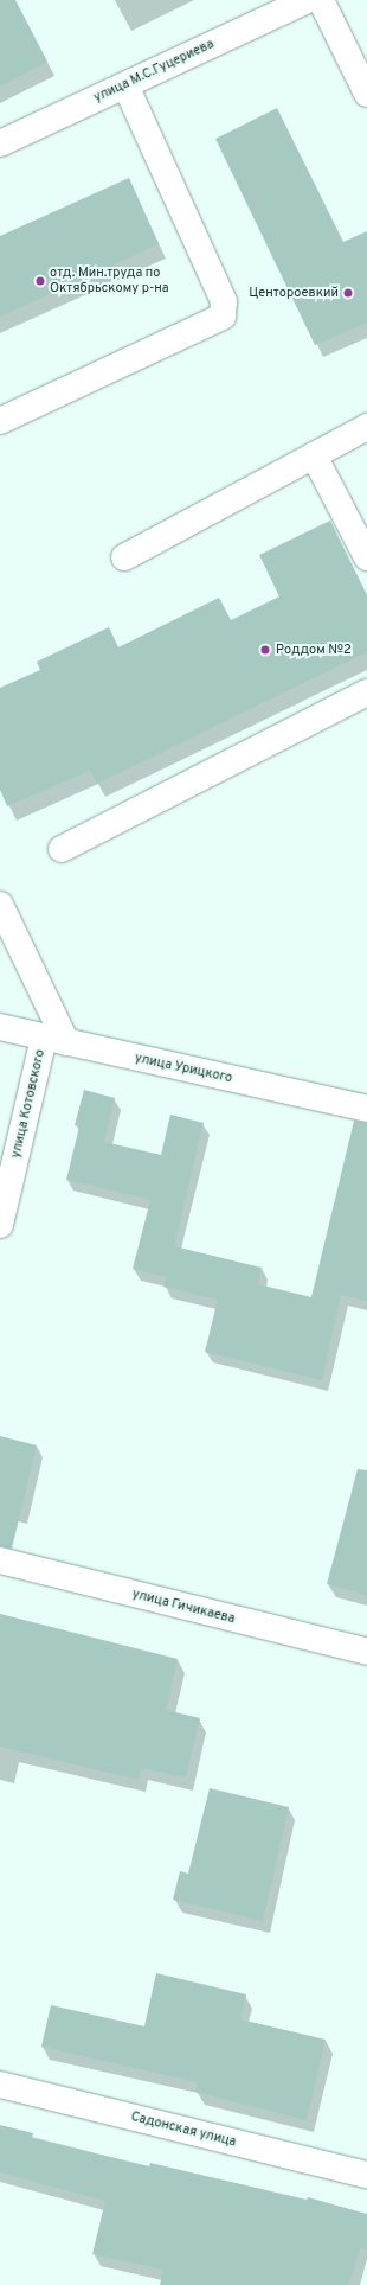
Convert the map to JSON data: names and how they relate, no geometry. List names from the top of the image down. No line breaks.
{"streets":{"street":["улица М.С.Гуцериева","улица Урицкого","улица Котовского","улица Гичикаева","Садонская улица"]},"crossings":[["улица Урицкого","улица Котовского"]],"places":["отд. Мин.труда по Октябрьскому р-на","Центороевкий","Роддом №2"]}
